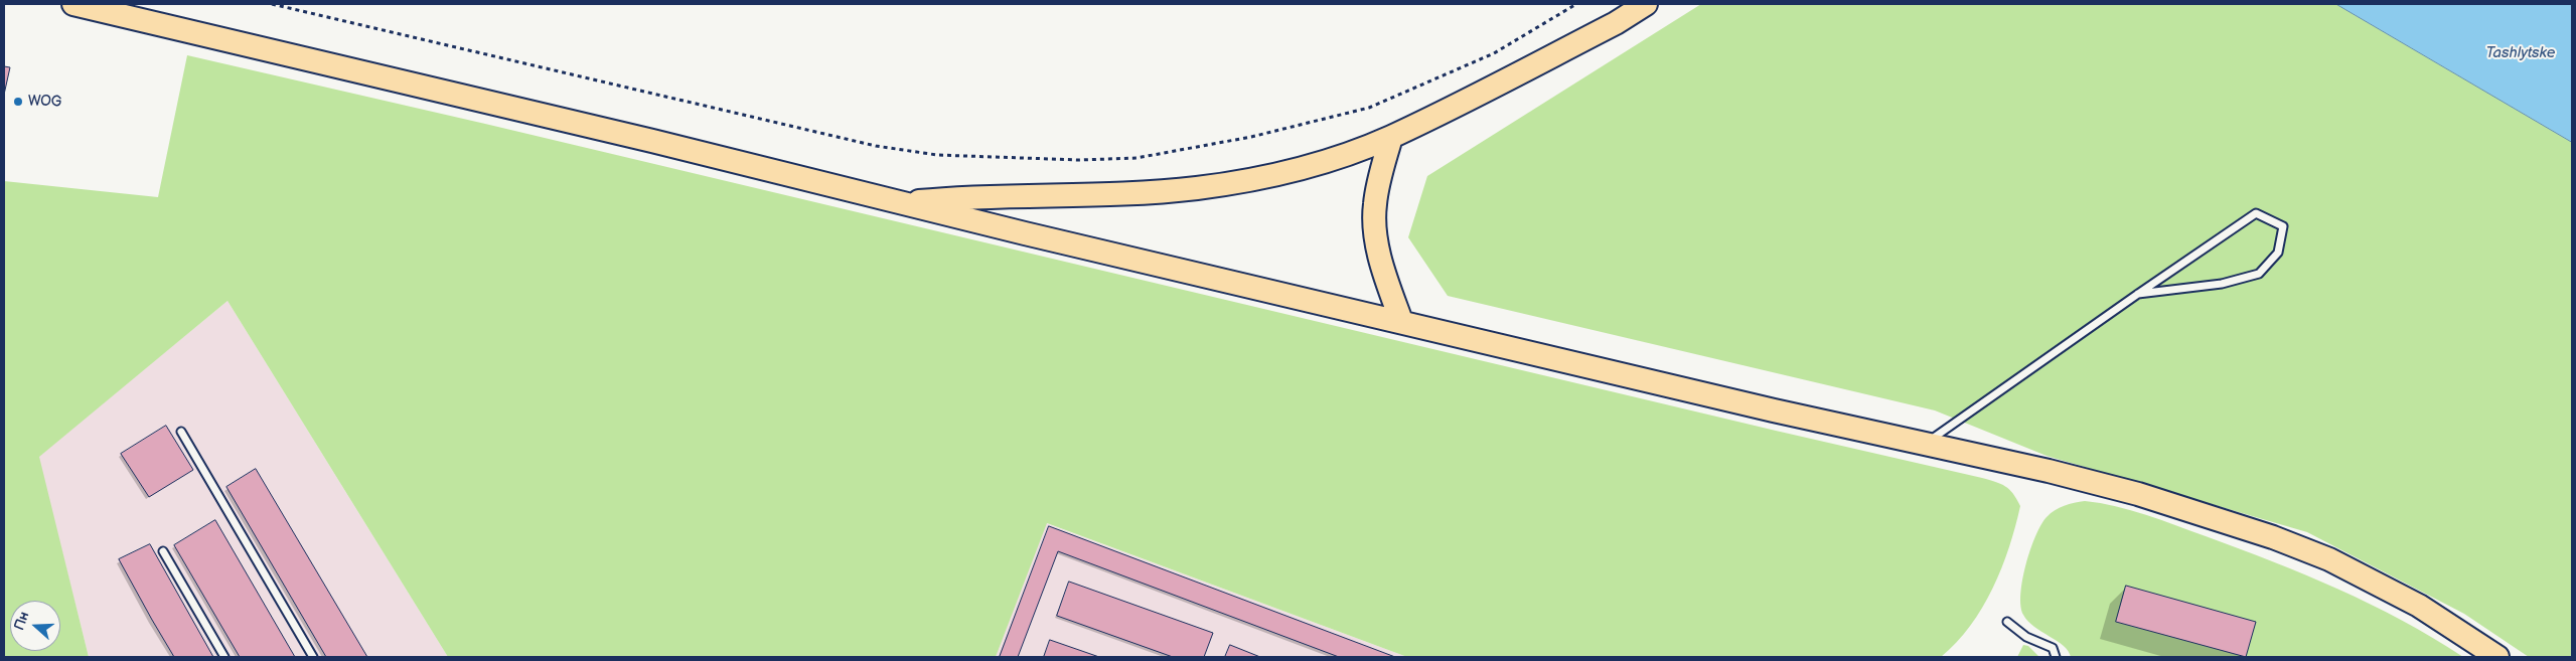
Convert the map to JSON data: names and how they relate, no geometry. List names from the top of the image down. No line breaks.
{"water":["Tashlytske"],"places":["WOG"],"north":"left"}
